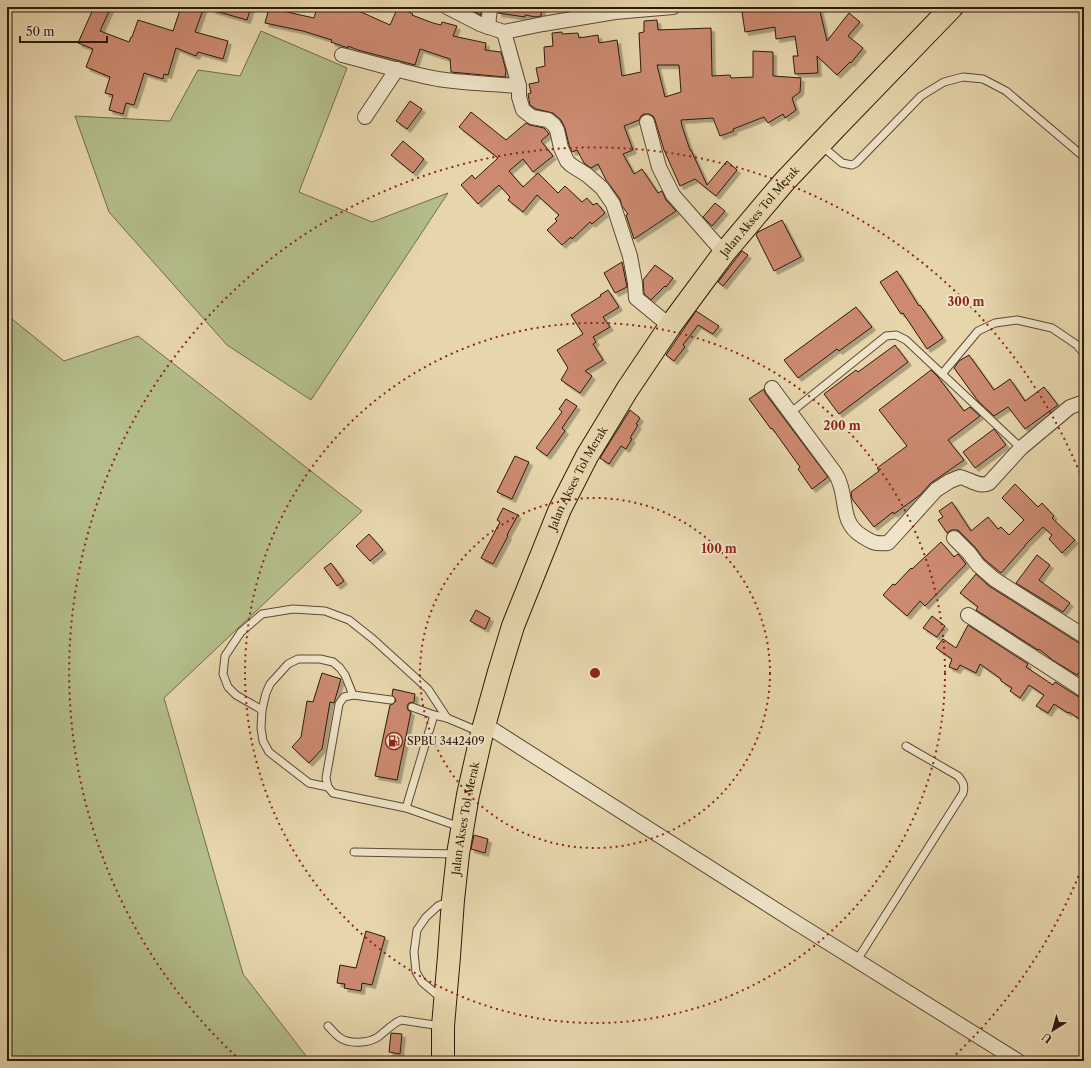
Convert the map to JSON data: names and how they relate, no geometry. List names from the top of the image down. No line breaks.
{"streets":{"highway":["Jalan Akses Tol Merak"]},"places":{"fuel station":["SPBU 3442409"]},"scale_bar":"50 m","north":"bottom left","rings":["300 m","200 m","100 m"]}
